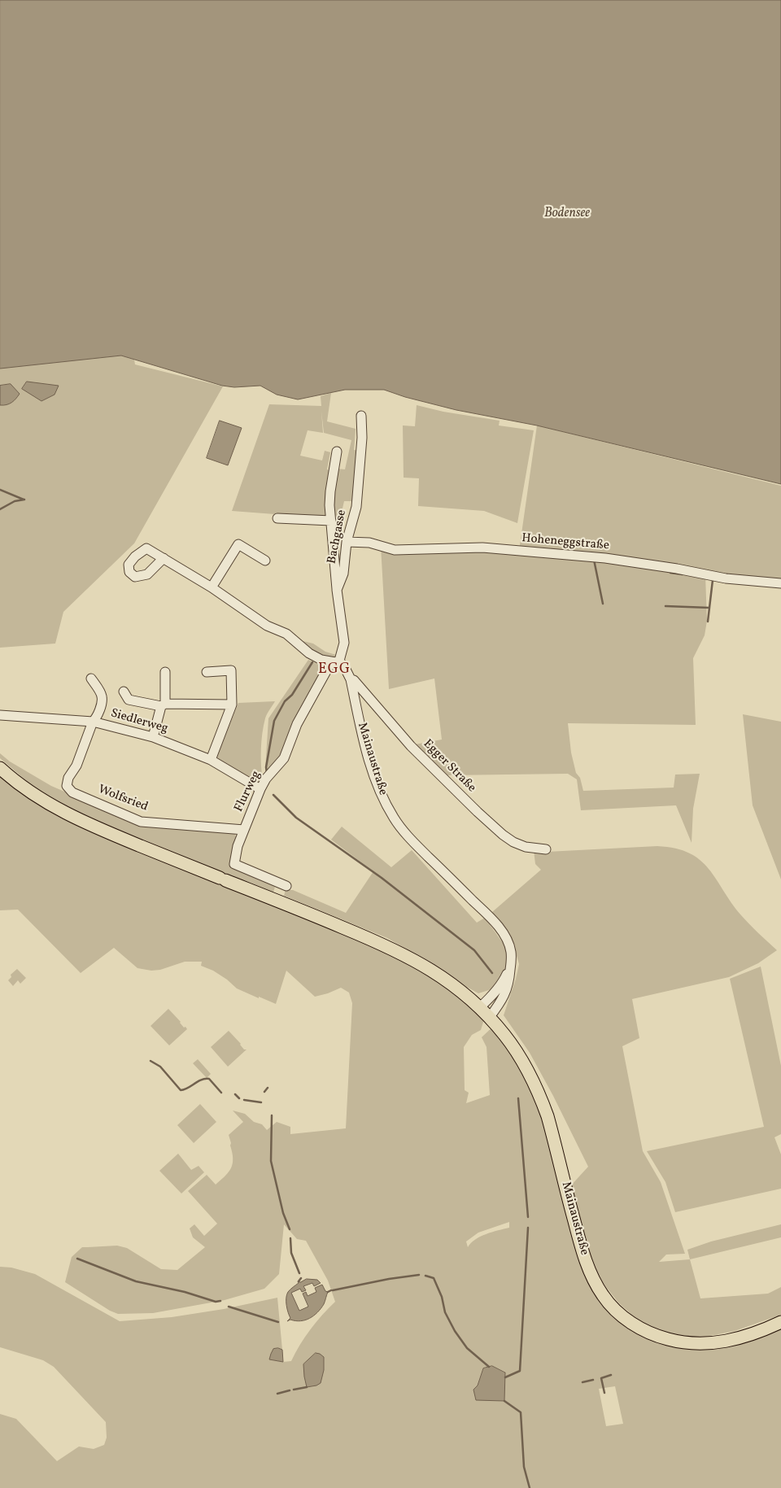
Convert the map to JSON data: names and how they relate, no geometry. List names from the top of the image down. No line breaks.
{"streets":{"main road":["Mainaustraße"],"street":["Bachgasse","Hoheneggstraße","Siedlerweg","Egger Straße","Flurweg","Wolfsried"]},"crossings":[["Bachgasse","Hoheneggstraße"],["Bachgasse","Mainaustraße"],["Bachgasse","Flurweg"],["Siedlerweg","Flurweg"],["Siedlerweg","Wolfsried"],["Mainaustraße","Egger Straße"],["Mainaustraße","Flurweg"],["Flurweg","Wolfsried"]],"districts":["EGG"],"water":["Bodensee"]}
